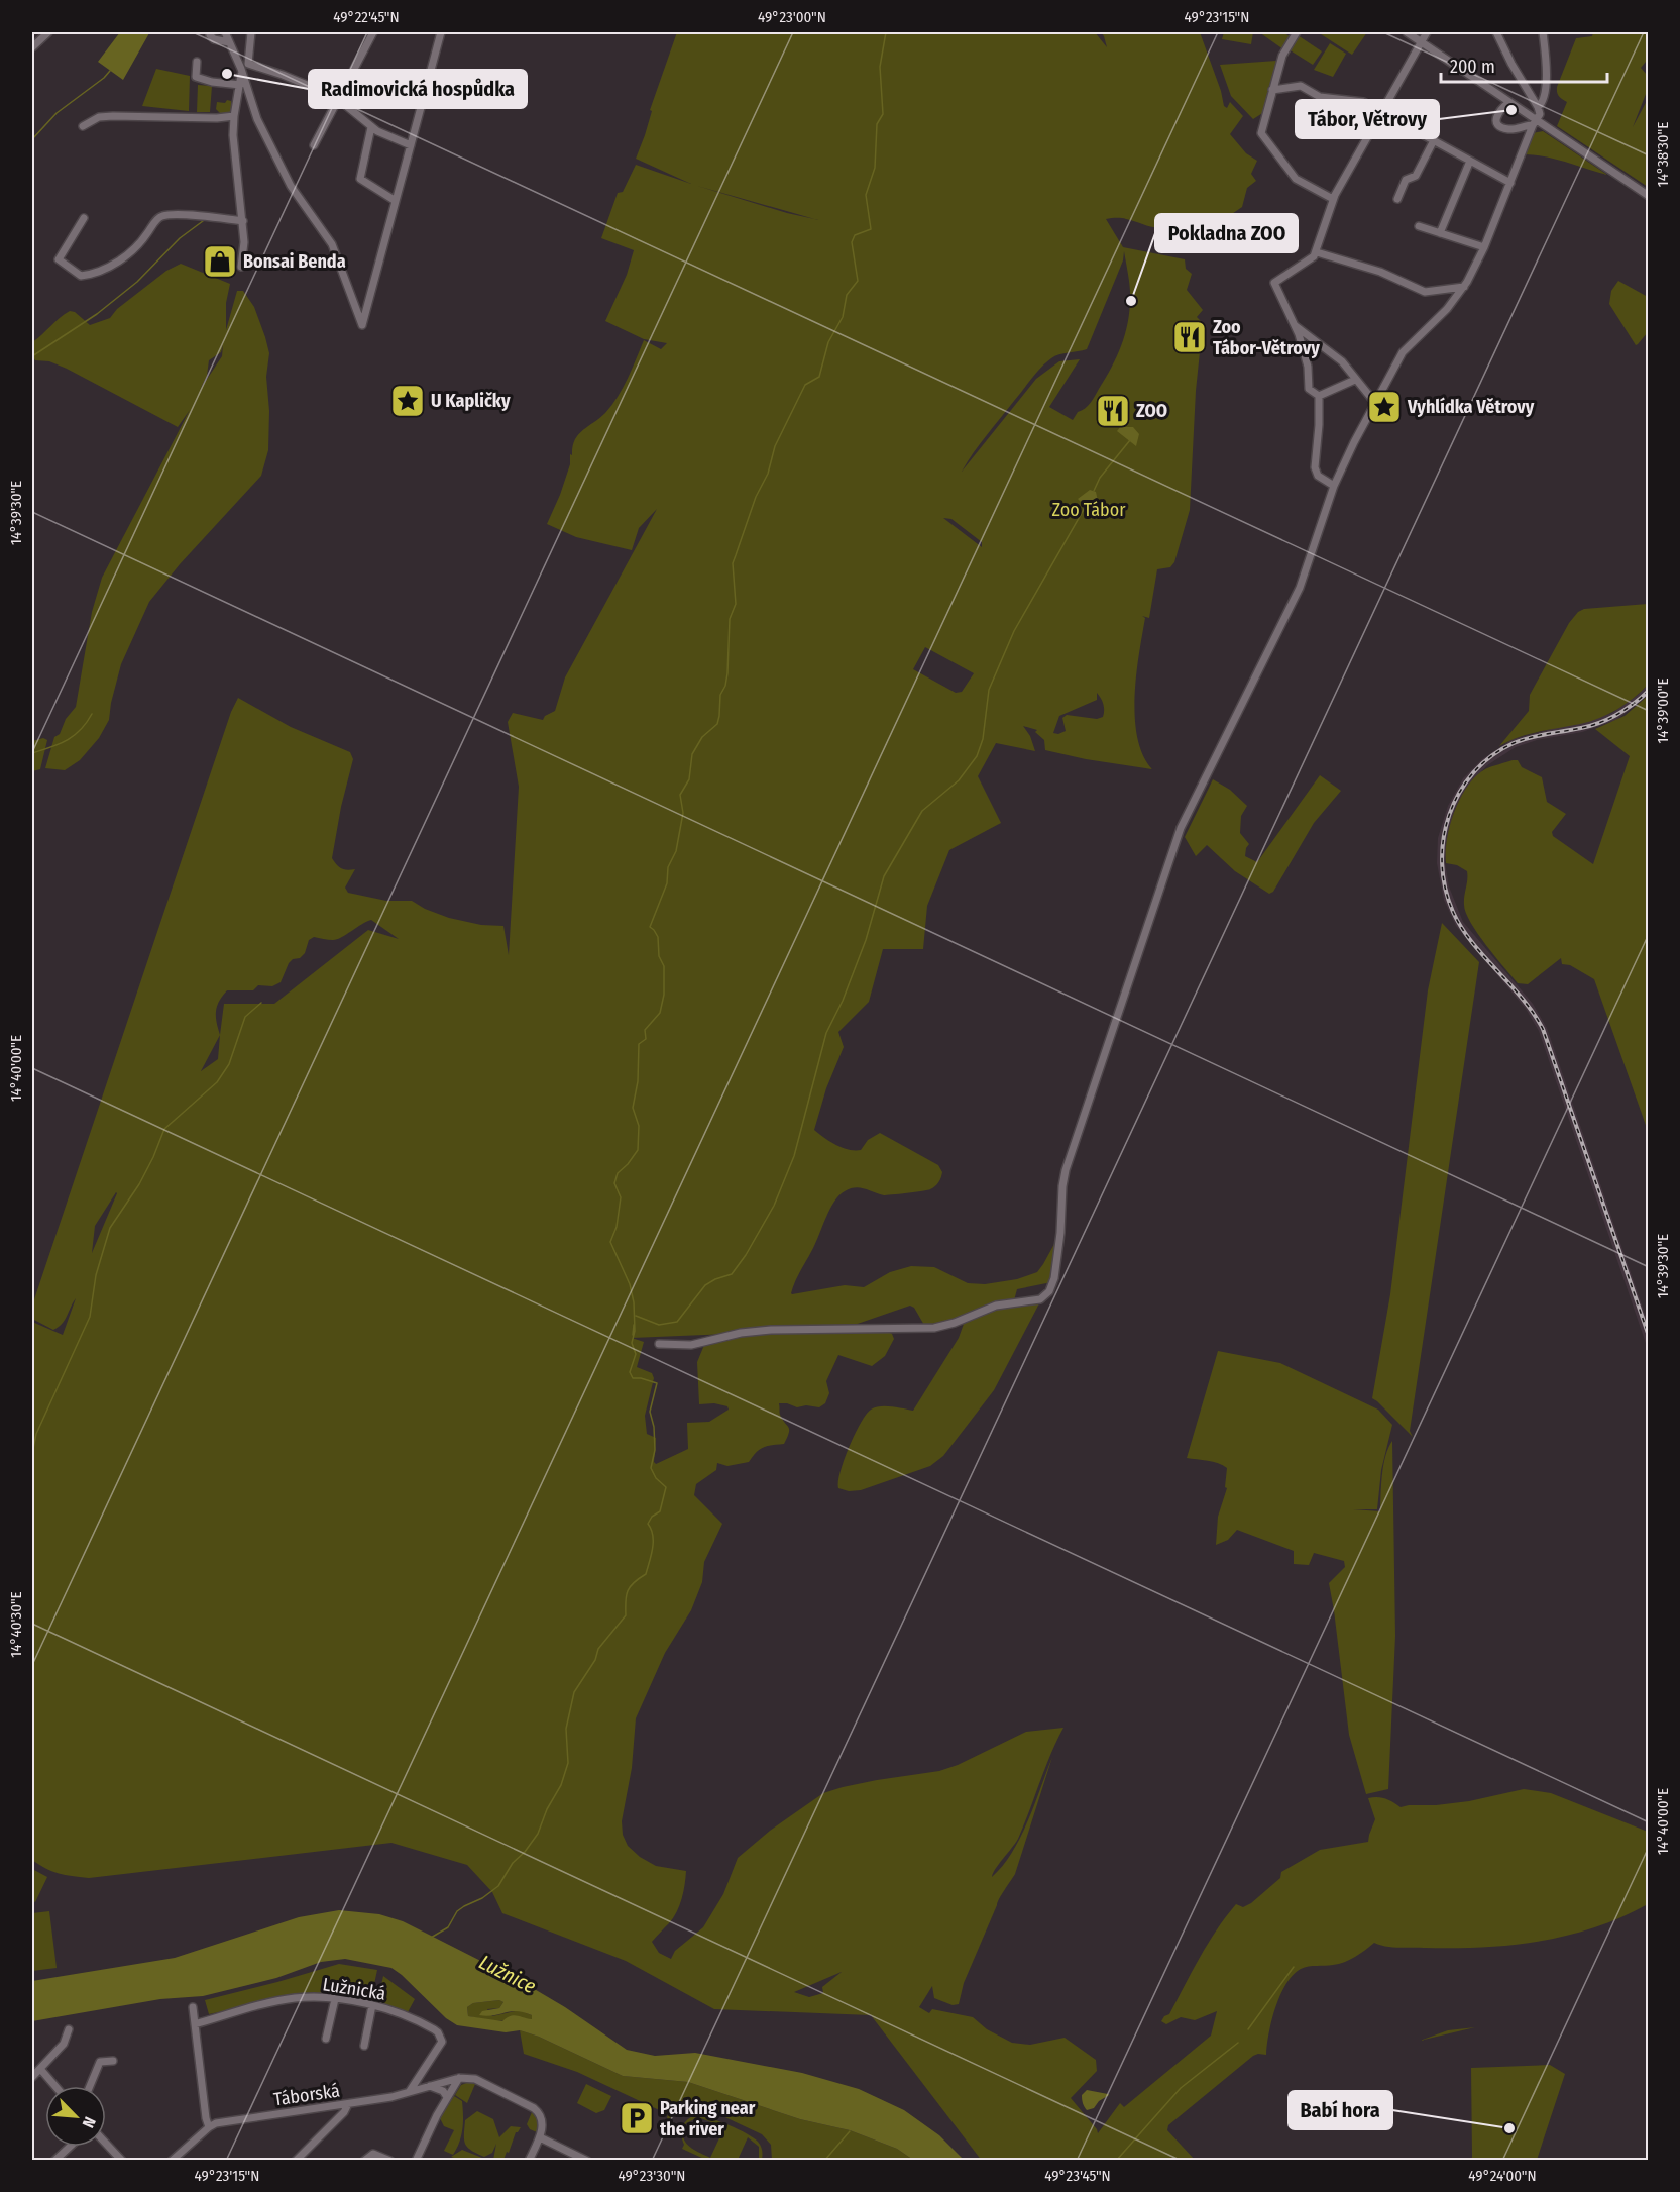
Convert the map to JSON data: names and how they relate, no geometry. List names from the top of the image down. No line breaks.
{"streets":{"street":["Lužnická","Táborská"]},"crossings":[["Lužnická","Táborská"]],"water":["Lužnice"],"parks":["Zoo Tábor"],"places":{"other":["Radimovická hospůdka","Tábor, Větrovy","Pokladna ZOO","Babí hora"],"shop":["Bonsai Benda"],"restaurant":["Zoo Tábor-Větrovy","ZOO"],"place":["U Kapličky","Vyhlídka Větrovy"],"parking":["Parking near the river"]},"scale_bar":"200 m","north":"bottom right","coordinates":["49°22'45\"N","49°23'00\"N","49°23'15\"N","14°38'30\"E","14°39'30\"E","14°39'00\"E","14°40'00\"E","14°40'30\"E","49°23'30\"N","49°23'45\"N","49°24'00\"N"]}
